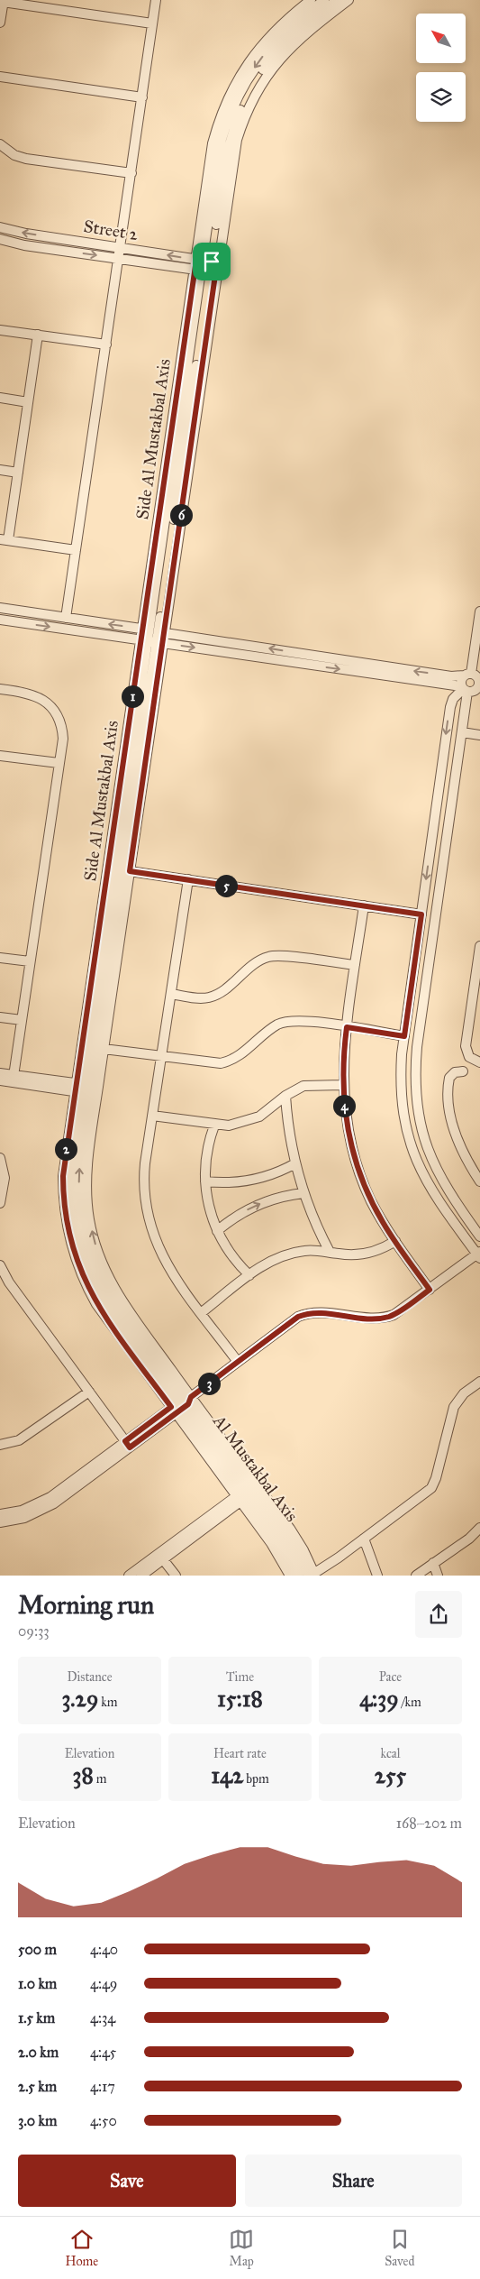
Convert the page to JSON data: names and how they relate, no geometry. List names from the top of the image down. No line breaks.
{"streets":{"street":["Street 2","Side Al Mustakbal Axis","Al Mustakbal Axis"]},"crossings":[["Street 2","Side Al Mustakbal Axis"],["Side Al Mustakbal Axis","Al Mustakbal Axis"]],"north":"top left","page":{"pins":["6","1","5","4","2","3"],"heading":["Morning run","09:33"],"stats":[["Distance","3.29 km"],["Time","15:18"],["Pace","4:39 /km"],["Elevation","38 m"],["Heart rate","142 bpm"],["kcal","255"]],"chart":["Elevation","168–202 m"],"list":[{"name":"500 m","note":"4:40"},{"name":"1.0 km","note":"4:49"},{"name":"1.5 km","note":"4:34"},{"name":"2.0 km","note":"4:45"},{"name":"2.5 km","note":"4:17"},{"name":"3.0 km","note":"4:50"}],"buttons":["Save","Share"],"tabs":["Home","Map","Saved"]}}
